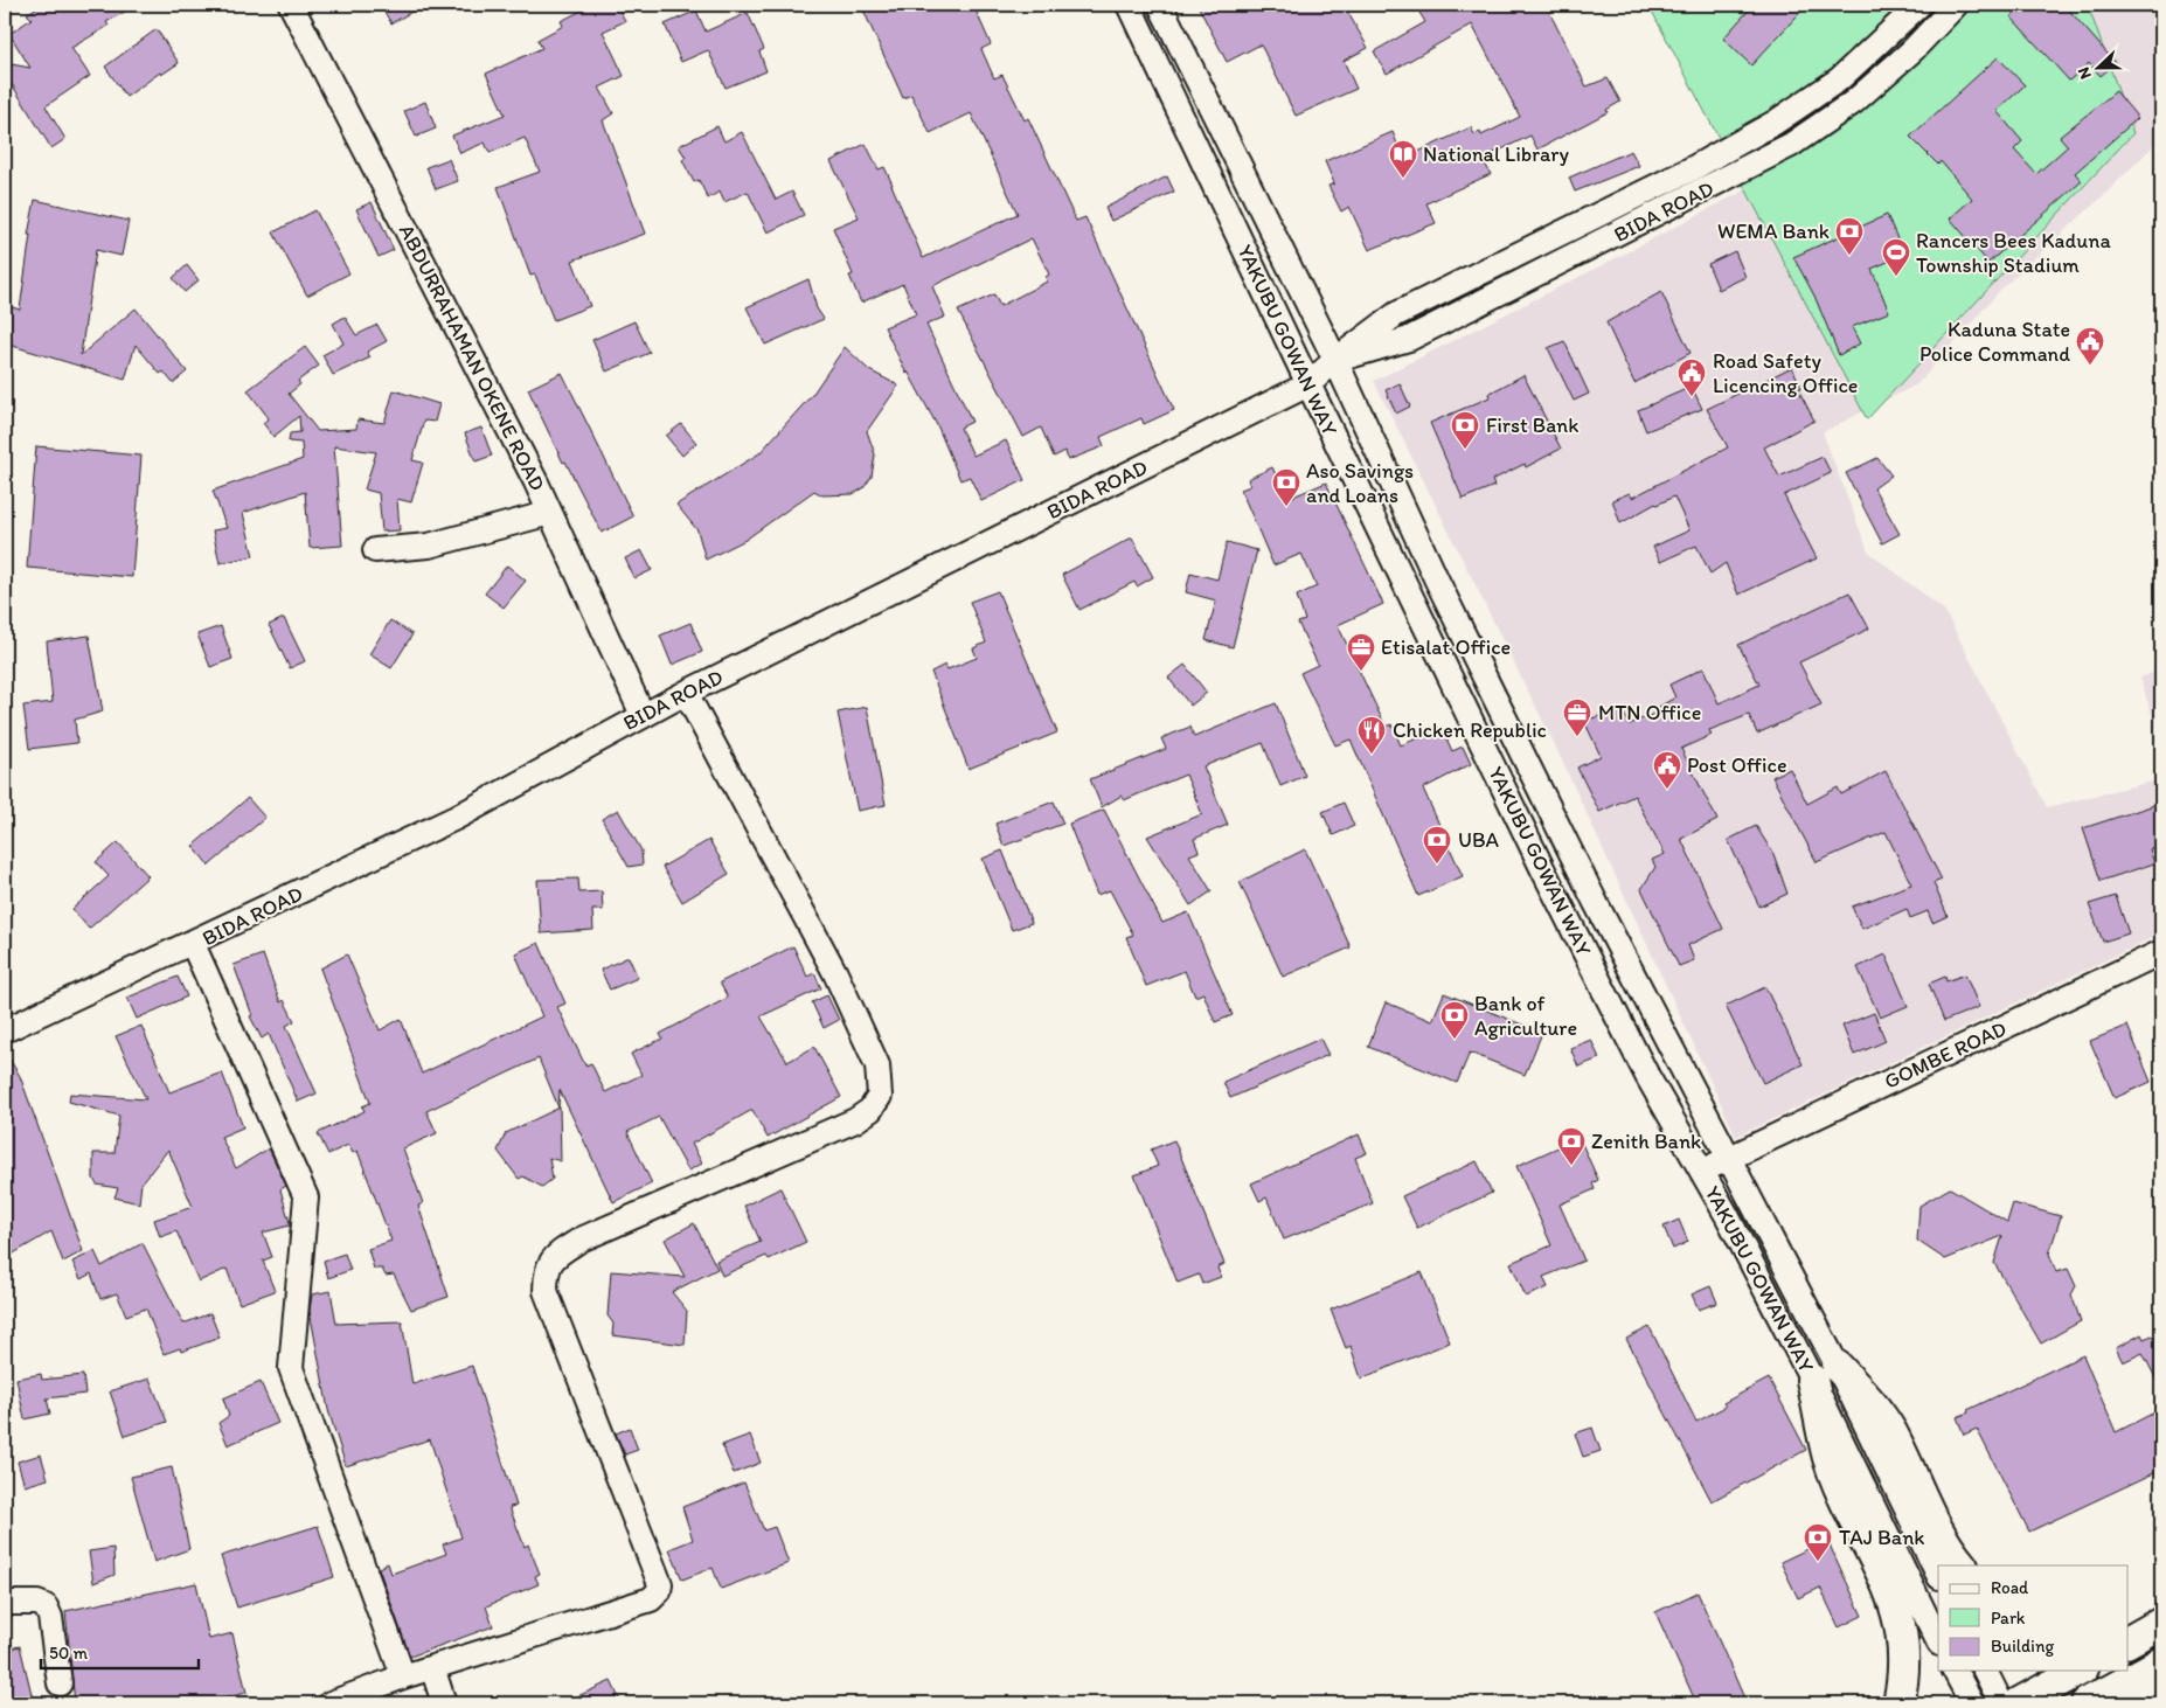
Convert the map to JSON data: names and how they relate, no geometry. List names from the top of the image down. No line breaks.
{"streets":{"street":["BIDA ROAD","YAKUBU GOWAN WAY","ABDURRAHAMAN OKENE ROAD","GOMBE ROAD"]},"crossings":[["BIDA ROAD","YAKUBU GOWAN WAY"],["BIDA ROAD","ABDURRAHAMAN OKENE ROAD"],["YAKUBU GOWAN WAY","GOMBE ROAD"]],"places":{"library":["National Library"],"bank":["WEMA Bank","First Bank","Aso Savings and Loans","UBA","Bank of Agriculture","Zenith Bank","TAJ Bank"],"sports":["Rancers Bees Kaduna Township Stadium"],"public building":["Kaduna State Police Command","Road Safety Licencing Office","Post Office"],"office":["Etisalat Office","MTN Office"],"restaurant":["Chicken Republic"]},"legend":["Road","Park","Building"],"scale_bar":"50 m","north":"left"}
